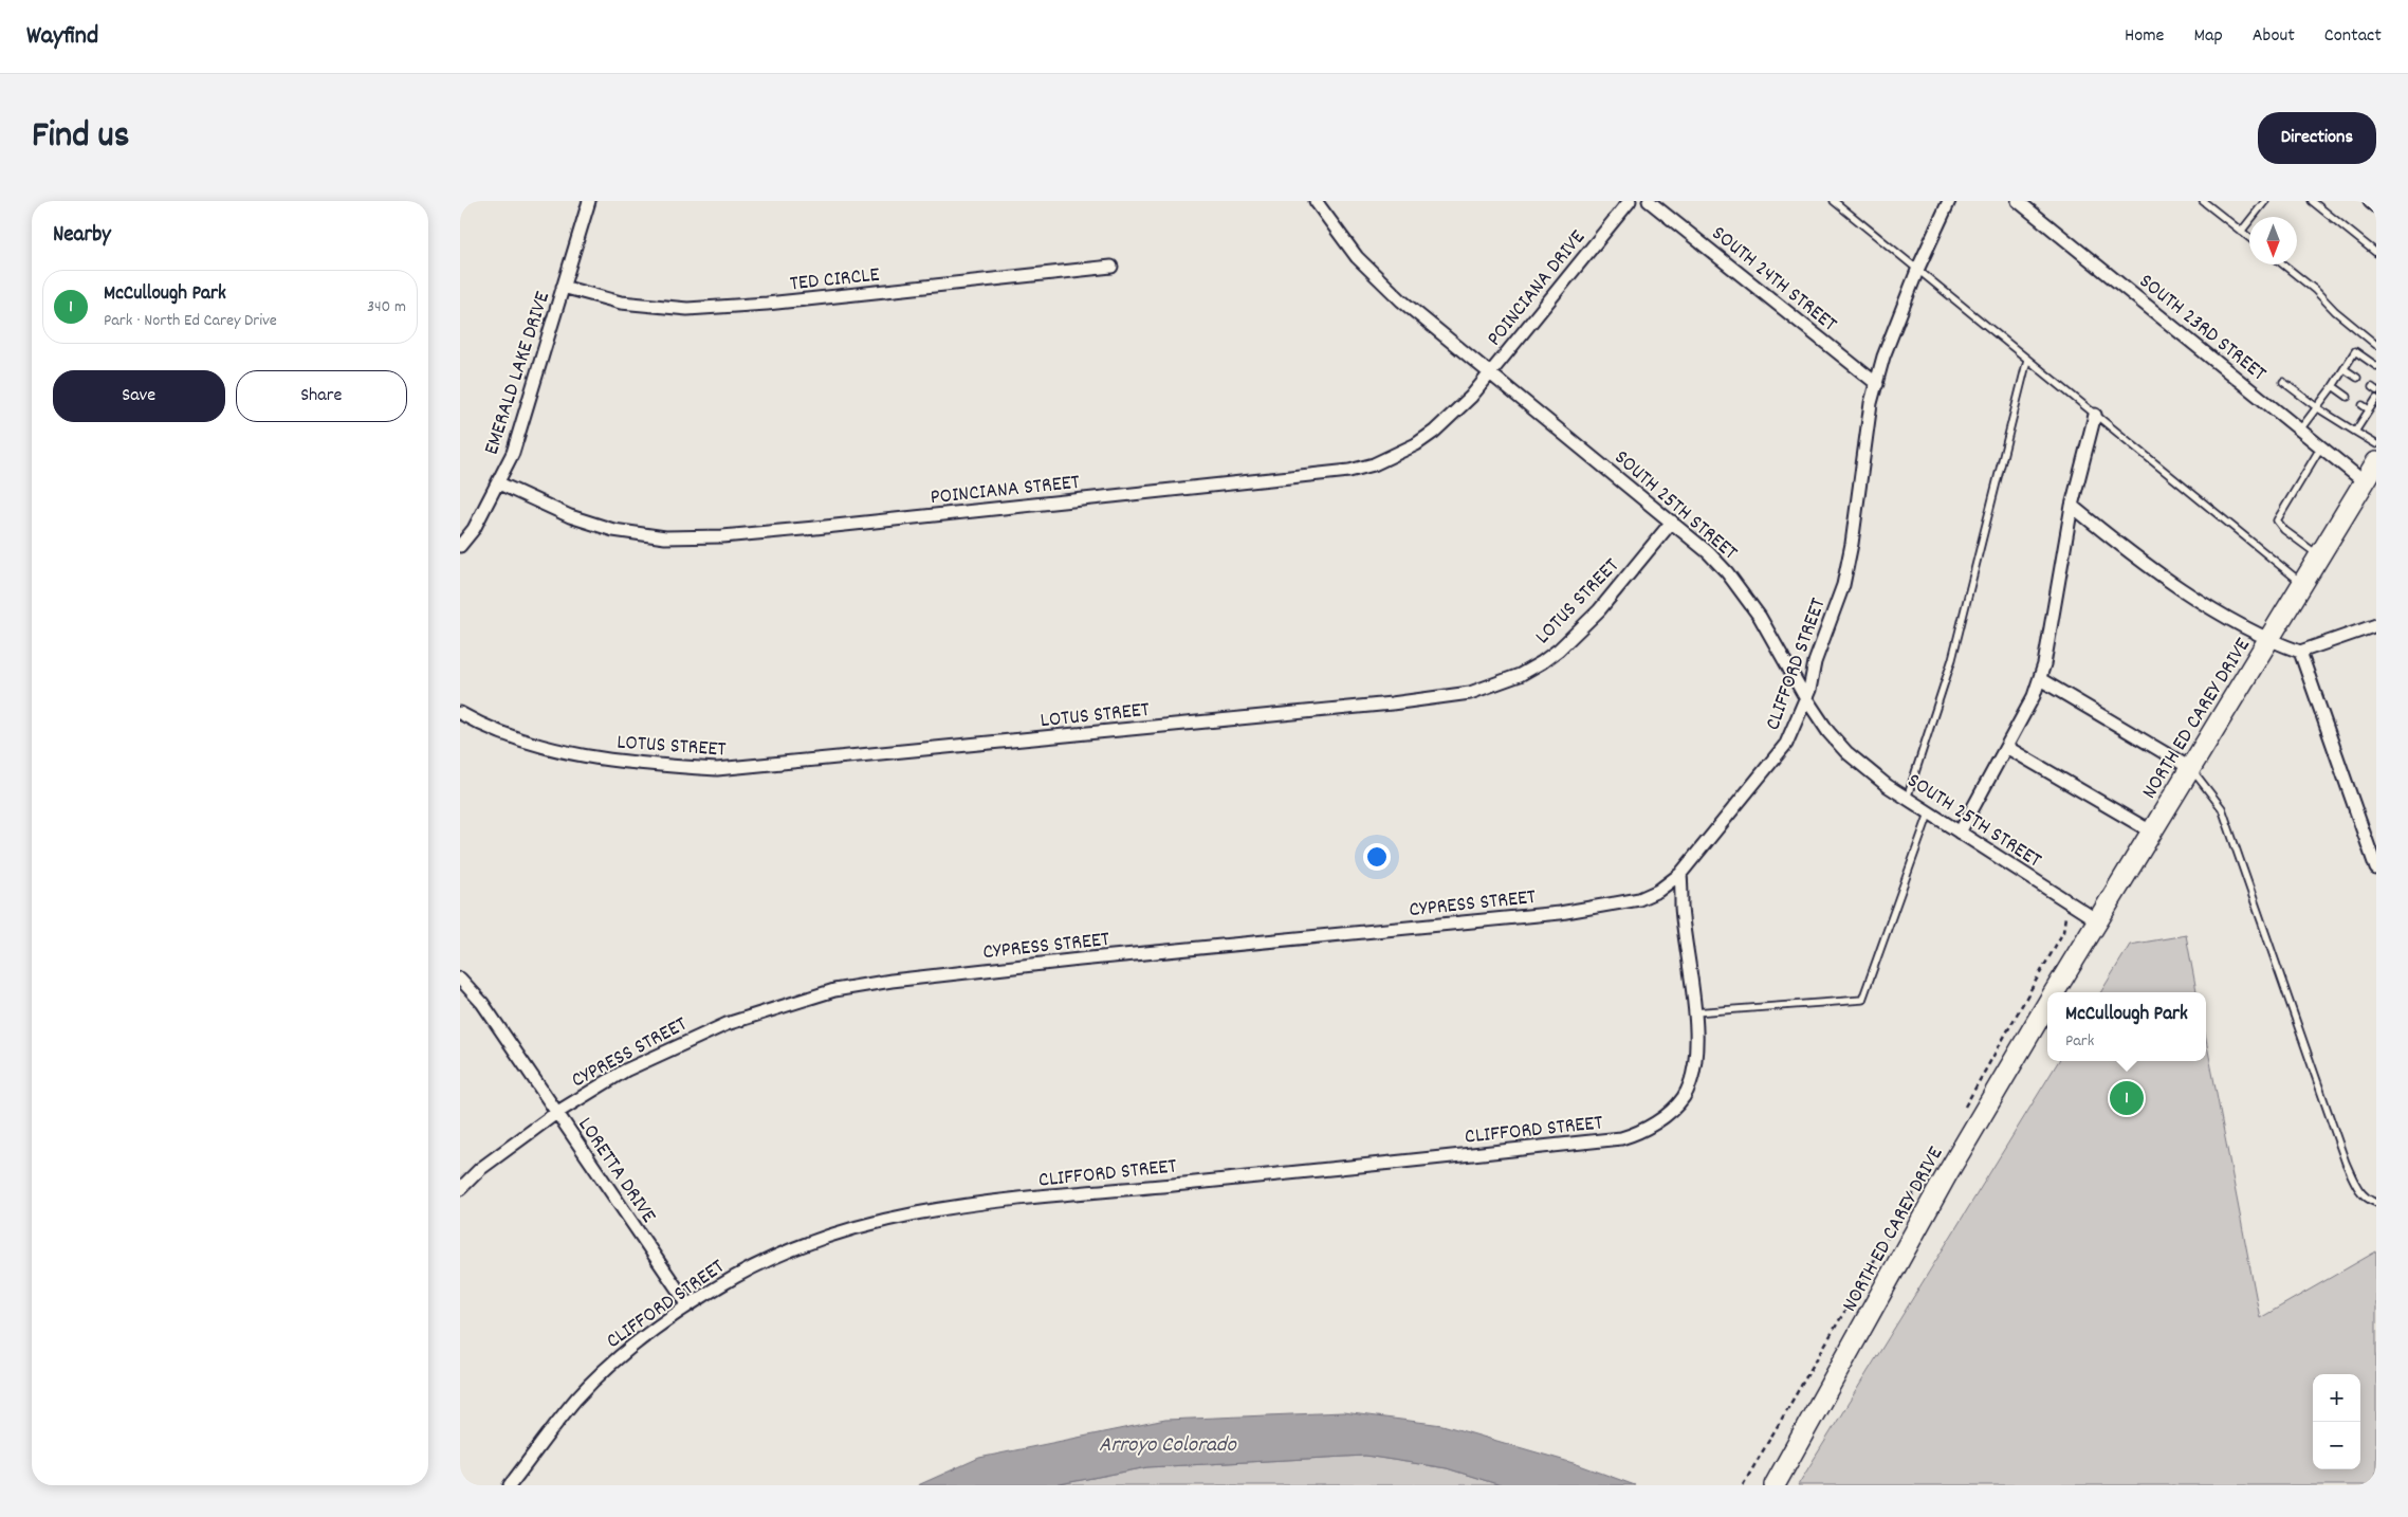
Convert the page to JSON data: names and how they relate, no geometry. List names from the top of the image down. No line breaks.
{"streets":{"main road":["NORTH ED CAREY DRIVE"],"street":["TED CIRCLE","SOUTH 24TH STREET","POINCIANA DRIVE","SOUTH 23RD STREET","EMERALD LAKE DRIVE","POINCIANA STREET","SOUTH 25TH STREET","LOTUS STREET","CLIFFORD STREET","CYPRESS STREET","LORETTA DRIVE"]},"crossings":[["TED CIRCLE","EMERALD LAKE DRIVE"],["SOUTH 24TH STREET","CLIFFORD STREET"],["POINCIANA DRIVE","POINCIANA STREET"],["POINCIANA DRIVE","SOUTH 25TH STREET"],["SOUTH 23RD STREET","NORTH ED CAREY DRIVE"],["EMERALD LAKE DRIVE","POINCIANA STREET"],["POINCIANA STREET","SOUTH 25TH STREET"],["SOUTH 25TH STREET","LOTUS STREET"],["SOUTH 25TH STREET","CLIFFORD STREET"],["SOUTH 25TH STREET","NORTH ED CAREY DRIVE"],["CLIFFORD STREET","CYPRESS STREET"],["CLIFFORD STREET","LORETTA DRIVE"],["CYPRESS STREET","LORETTA DRIVE"]],"water":["Arroyo Colorado"],"north":"bottom","page":{"header":"Wayfind","nav":["Home","Map","About","Contact"],"title":"Find us","buttons":["Directions",["Save","Share"]],"heading":"Nearby","list":[{"mark":"1","name":"McCullough Park","note":"Park · North Ed Carey Drive","value":"340 m"}],"popup":["McCullough Park","Park"],"pins":"1","map_buttons":["+","−"]}}
